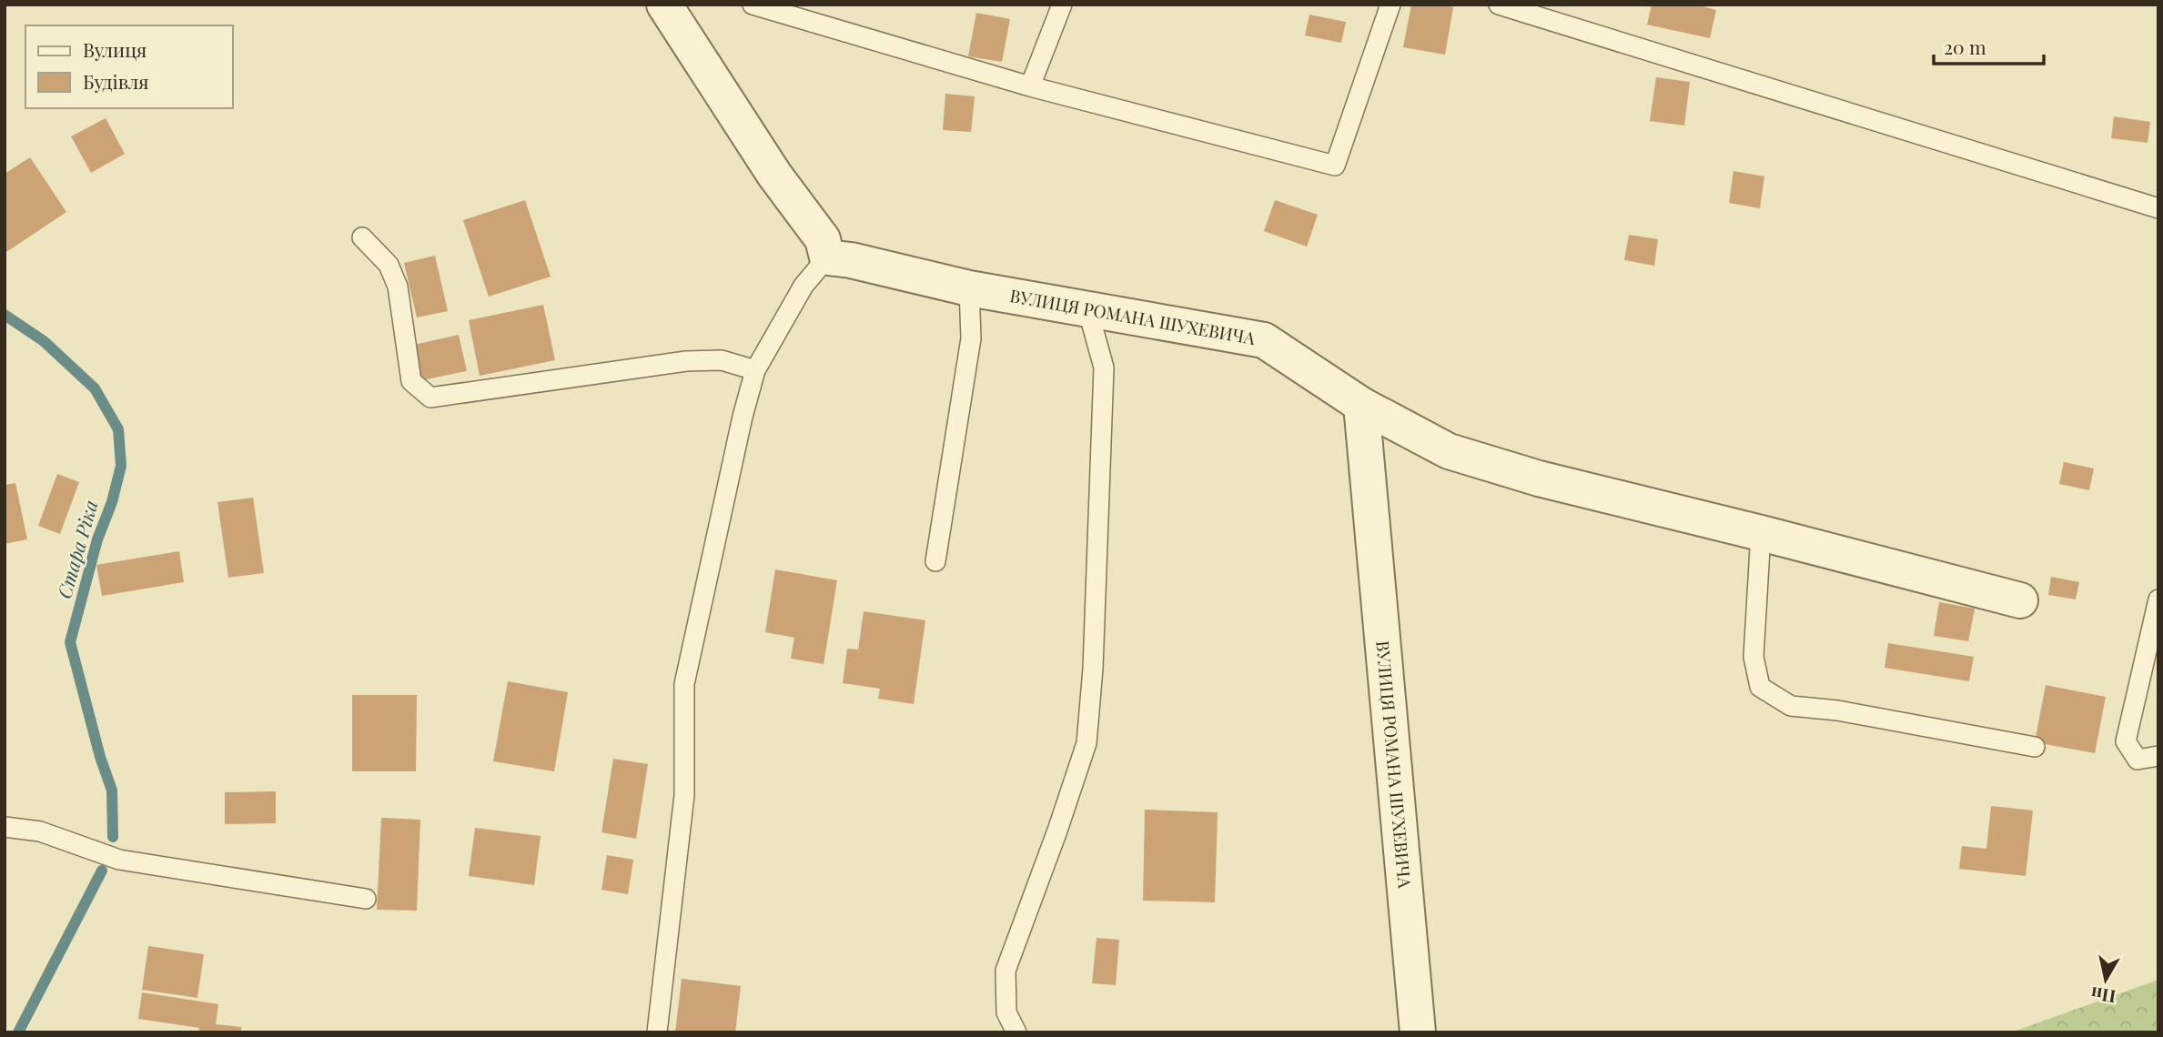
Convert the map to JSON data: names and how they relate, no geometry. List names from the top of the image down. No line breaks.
{"streets":{"street":["ВУЛИЦЯ РОМАНА ШУХЕВИЧА"]},"water":["Стара Ріка"],"legend":["Вулиця","Будівля"],"scale_bar":"20 m","north":"bottom"}
